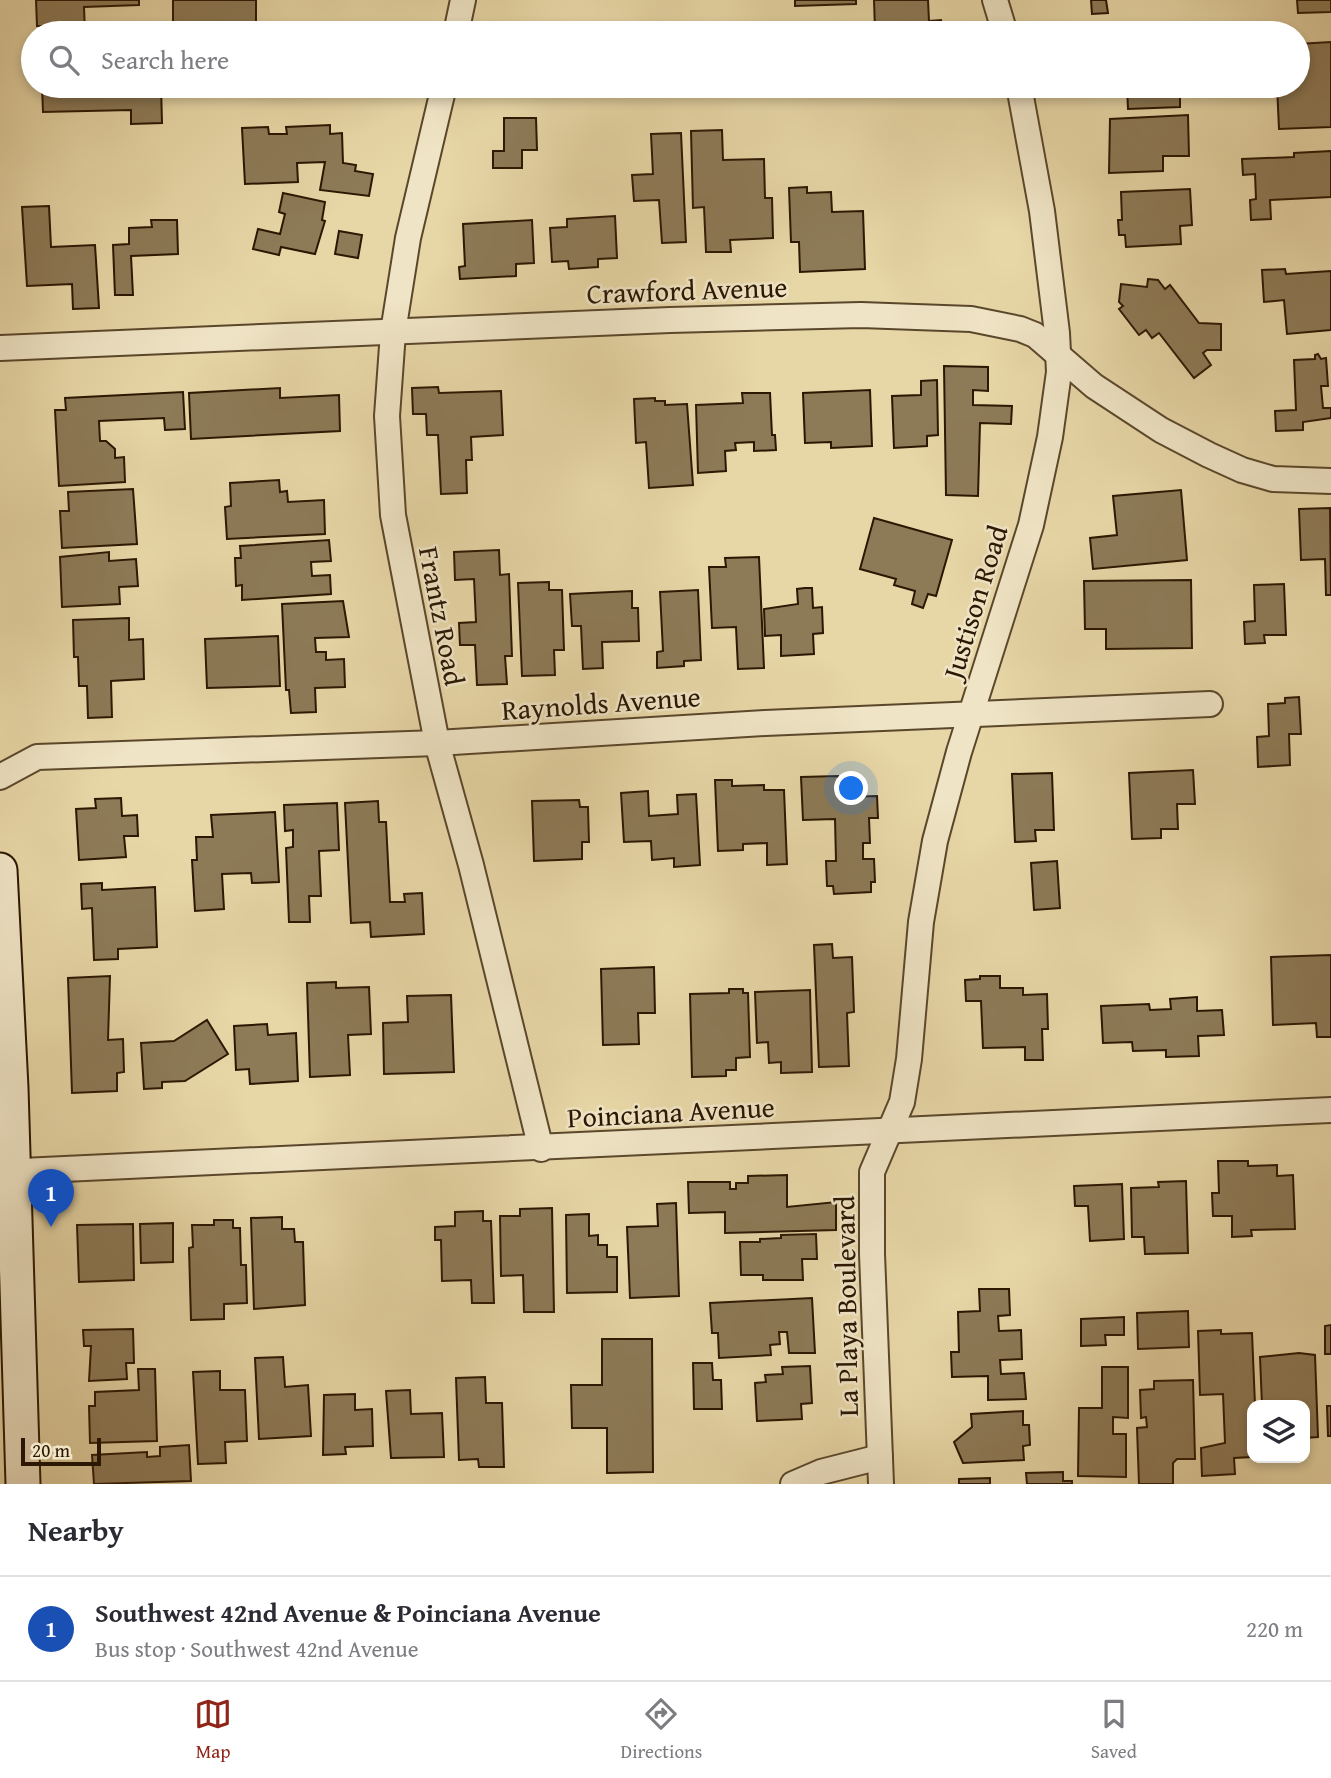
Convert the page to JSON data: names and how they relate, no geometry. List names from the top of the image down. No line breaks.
{"streets":{"street":["Crawford Avenue","Justison Road","Frantz Road","Raynolds Avenue","Poinciana Avenue","La Playa Boulevard"]},"crossings":[["Crawford Avenue","Justison Road"],["Crawford Avenue","Frantz Road"],["Justison Road","Raynolds Avenue"],["Justison Road","Poinciana Avenue"],["Justison Road","La Playa Boulevard"],["Frantz Road","Raynolds Avenue"],["Frantz Road","Poinciana Avenue"],["Poinciana Avenue","La Playa Boulevard"]],"scale_bar":"20 m","page":{"search":"Search here","pins":"1","scale":"20 m","heading":"Nearby","list":[{"mark":"1","name":"Southwest 42nd Avenue & Poinciana Avenue","note":"Bus stop · Southwest 42nd Avenue","value":"220 m"}],"nav":["Map","Directions","Saved"]}}
